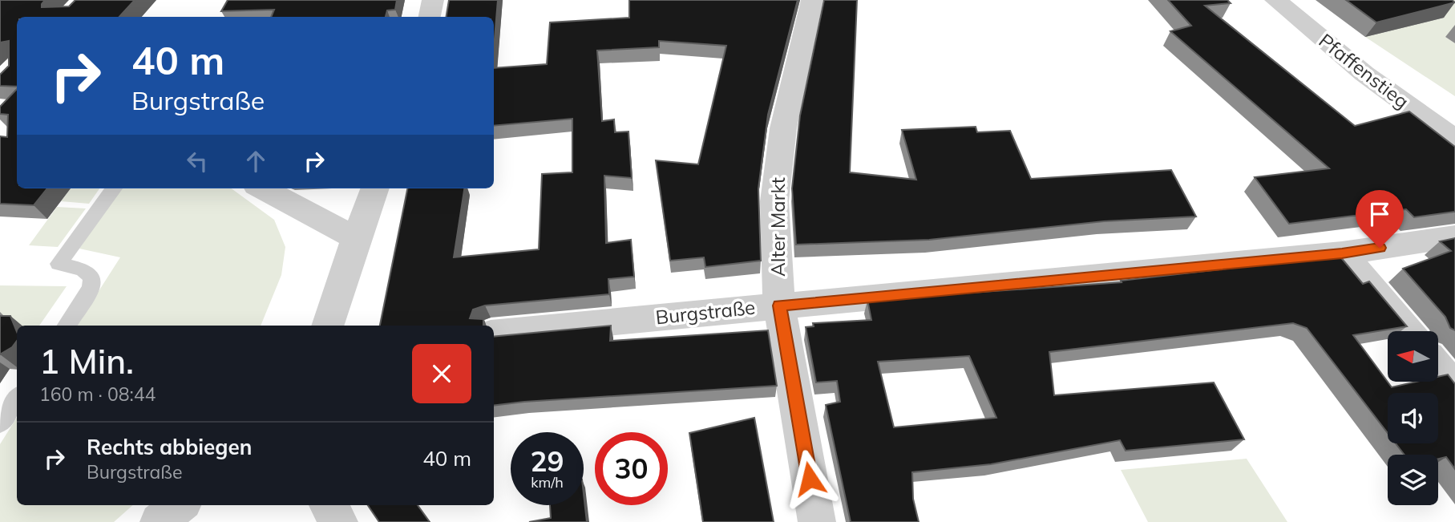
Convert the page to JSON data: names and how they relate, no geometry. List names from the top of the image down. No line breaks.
{"streets":{"street":["Pfaffenstieg","Alter Markt","Burgstraße"]},"crossings":[["Alter Markt","Burgstraße"]],"north":"left","page":{"turn":["40 m","Burgstraße"],"heading":["1 Min.","160 m · 08:44"],"list":[{"name":"Rechts abbiegen","note":"Burgstraße","value":"40 m"}],"speed":"29 km/h","limit":"30"}}
